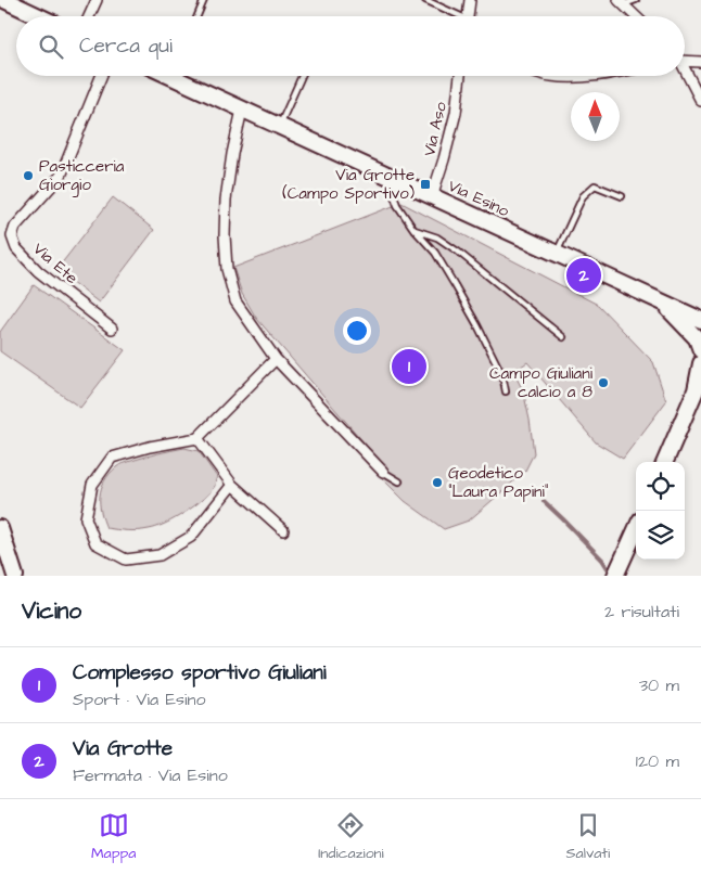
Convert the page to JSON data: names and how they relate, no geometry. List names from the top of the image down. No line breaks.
{"streets":{"street":["Via Aso","Via Esino","Via Ete"]},"crossings":[["Via Aso","Via Esino"]],"places":{"other":["Pasticceria Giorgio","Campo Giuliani calcio a 8","Geodetico \"Laura Papini\""],"transit":["Via Grotte (Campo Sportivo)"]},"north":"top","page":{"search":"Cerca qui","pins":["2","1"],"heading":["Vicino","2 risultati"],"list":[{"mark":"1","name":"Complesso sportivo Giuliani","note":"Sport · Via Esino","value":"30 m"},{"mark":"2","name":"Via Grotte","note":"Fermata · Via Esino","value":"120 m"}],"nav":["Mappa","Indicazioni","Salvati"]}}
